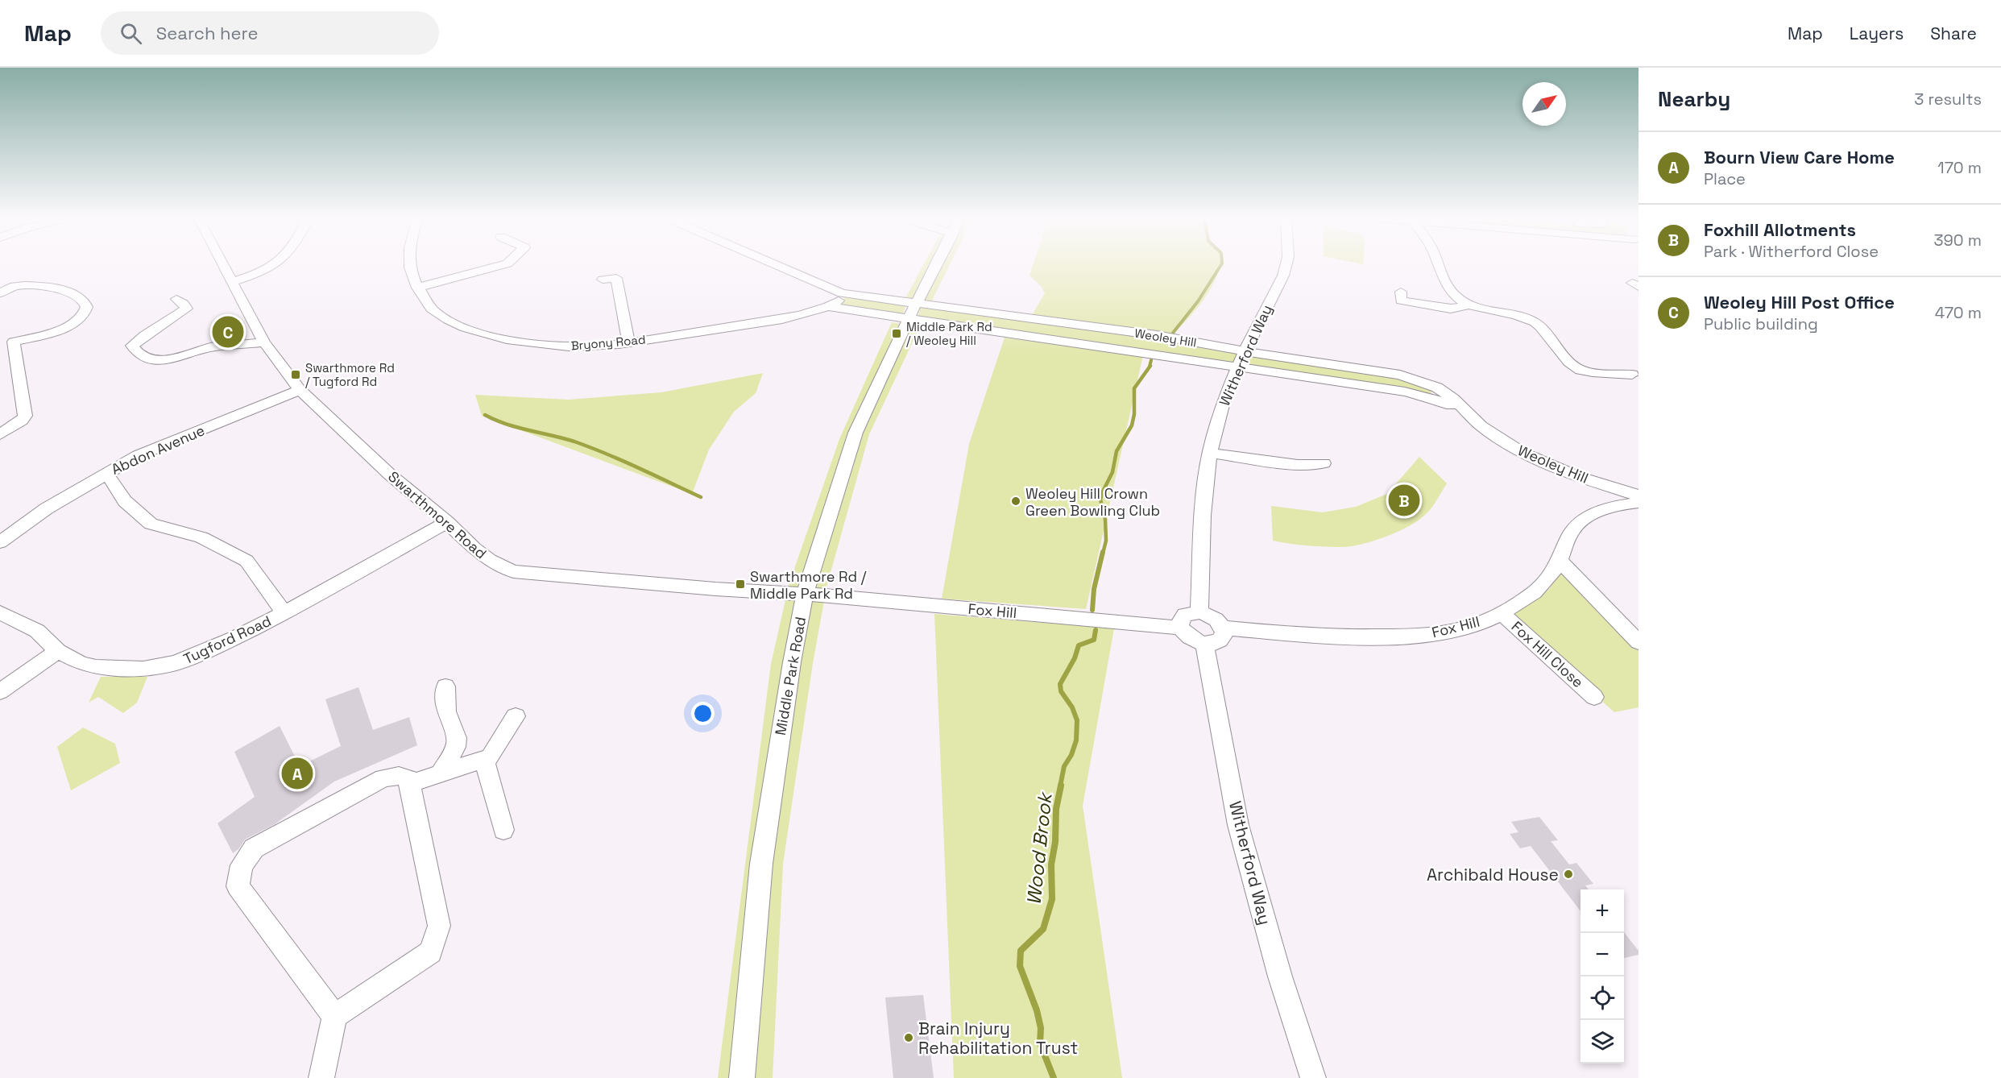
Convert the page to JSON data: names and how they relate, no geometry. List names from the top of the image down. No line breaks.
{"streets":{"street":["Weoley Hill","Bryony Road","Witherford Way","Abdon Avenue","Swarthmore Road","Fox Hill","Tugford Road","Fox Hill Close","Middle Park Road"]},"crossings":[["Weoley Hill","Bryony Road"],["Weoley Hill","Witherford Way"],["Weoley Hill","Middle Park Road"],["Bryony Road","Middle Park Road"],["Witherford Way","Fox Hill"],["Abdon Avenue","Swarthmore Road"],["Swarthmore Road","Fox Hill"],["Swarthmore Road","Tugford Road"],["Swarthmore Road","Middle Park Road"],["Fox Hill","Fox Hill Close"],["Fox Hill","Middle Park Road"]],"water":["Wood Brook"],"places":{"transit":["Middle Park Rd / Weoley Hill","Swarthmore Rd / Tugford Rd","Swarthmore Rd / Middle Park Rd"],"other":["Weoley Hill Crown Green Bowling Club","Archibald House","Brain Injury Rehabilitation Trust"]},"north":"top right","page":{"header":"Map","search":"Search here","nav":["Map","Layers","Share"],"heading":["Nearby","3 results"],"list":[{"mark":"A","name":"Bourn View Care Home","note":"Place","value":"170 m"},{"mark":"B","name":"Foxhill Allotments","note":"Park · Witherford Close","value":"390 m"},{"mark":"C","name":"Weoley Hill Post Office","note":"Public building","value":"470 m"}],"pins":["C","B","A"],"map_buttons":["+","−"]}}
